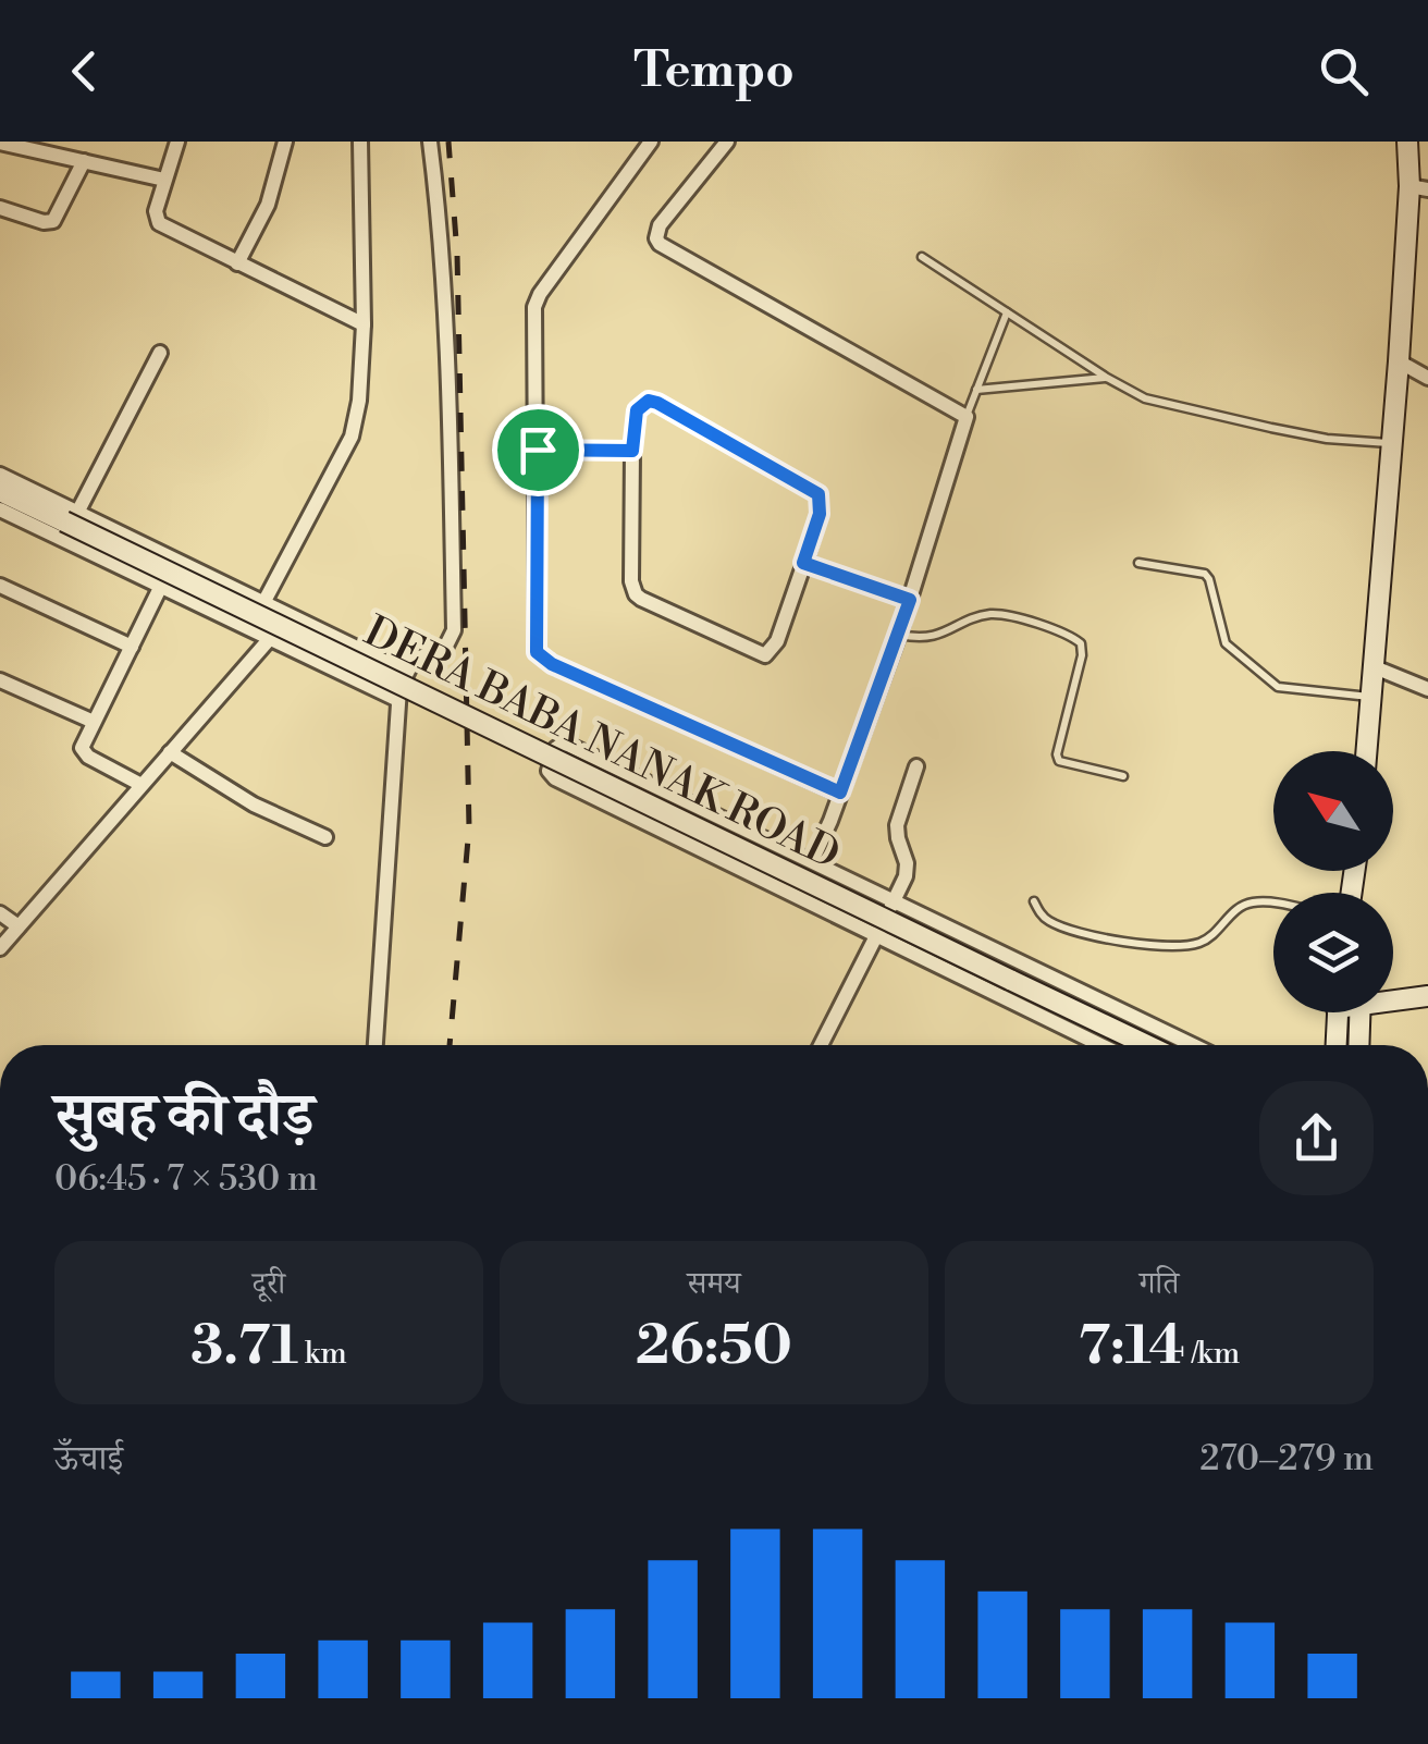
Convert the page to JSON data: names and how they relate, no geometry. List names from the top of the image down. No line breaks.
{"streets":{"main road":["DERA BABA NANAK ROAD"]},"north":"top left","page":{"header":"Tempo","heading":["सुबह की दौड़","06:45 · 7 × 530 m"],"stats":[["दूरी","3.71 km"],["समय","26:50"],["गति","7:14 /km"]],"chart":["ऊँचाई","270–279 m"]}}
